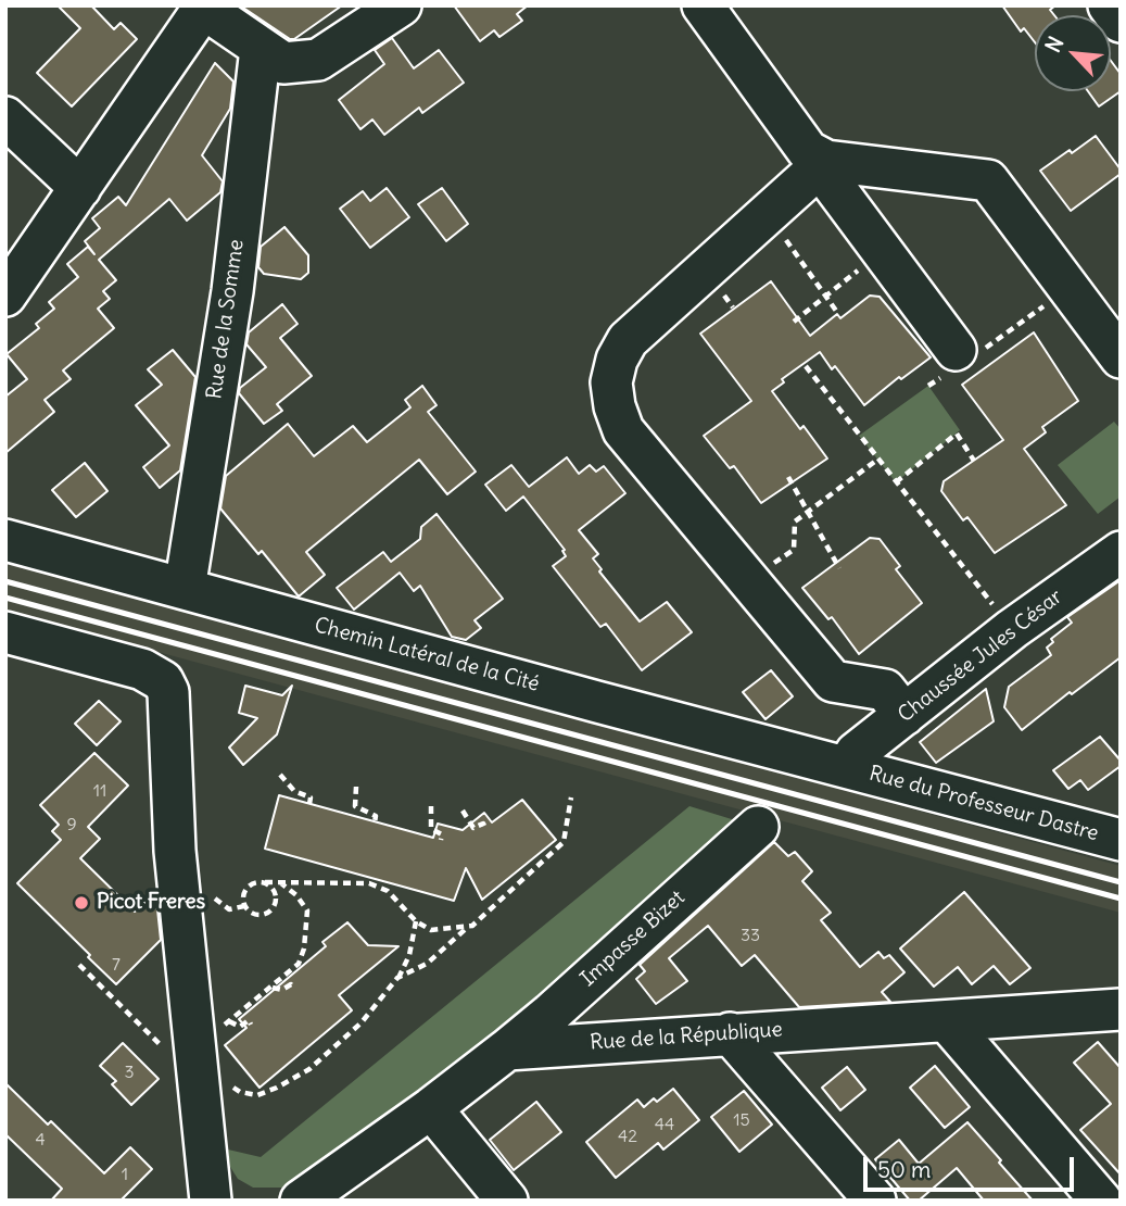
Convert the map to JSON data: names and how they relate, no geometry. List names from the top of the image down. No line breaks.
{"streets":{"street":["Rue de la Somme","Chemin Latéral de la Cité","Chaussée Jules César","Rue du Professeur Dastre","Impasse Bizet","Rue de la République"]},"crossings":[["Rue de la Somme","Chemin Latéral de la Cité"],["Chemin Latéral de la Cité","Chaussée Jules César"],["Chemin Latéral de la Cité","Rue du Professeur Dastre"],["Chaussée Jules César","Rue du Professeur Dastre"],["Impasse Bizet","Rue de la République"]],"places":["Picot Freres"],"house_numbers":["11","9","33","7","3","15","44","42","4","1"],"scale_bar":"50 m","north":"top left"}
